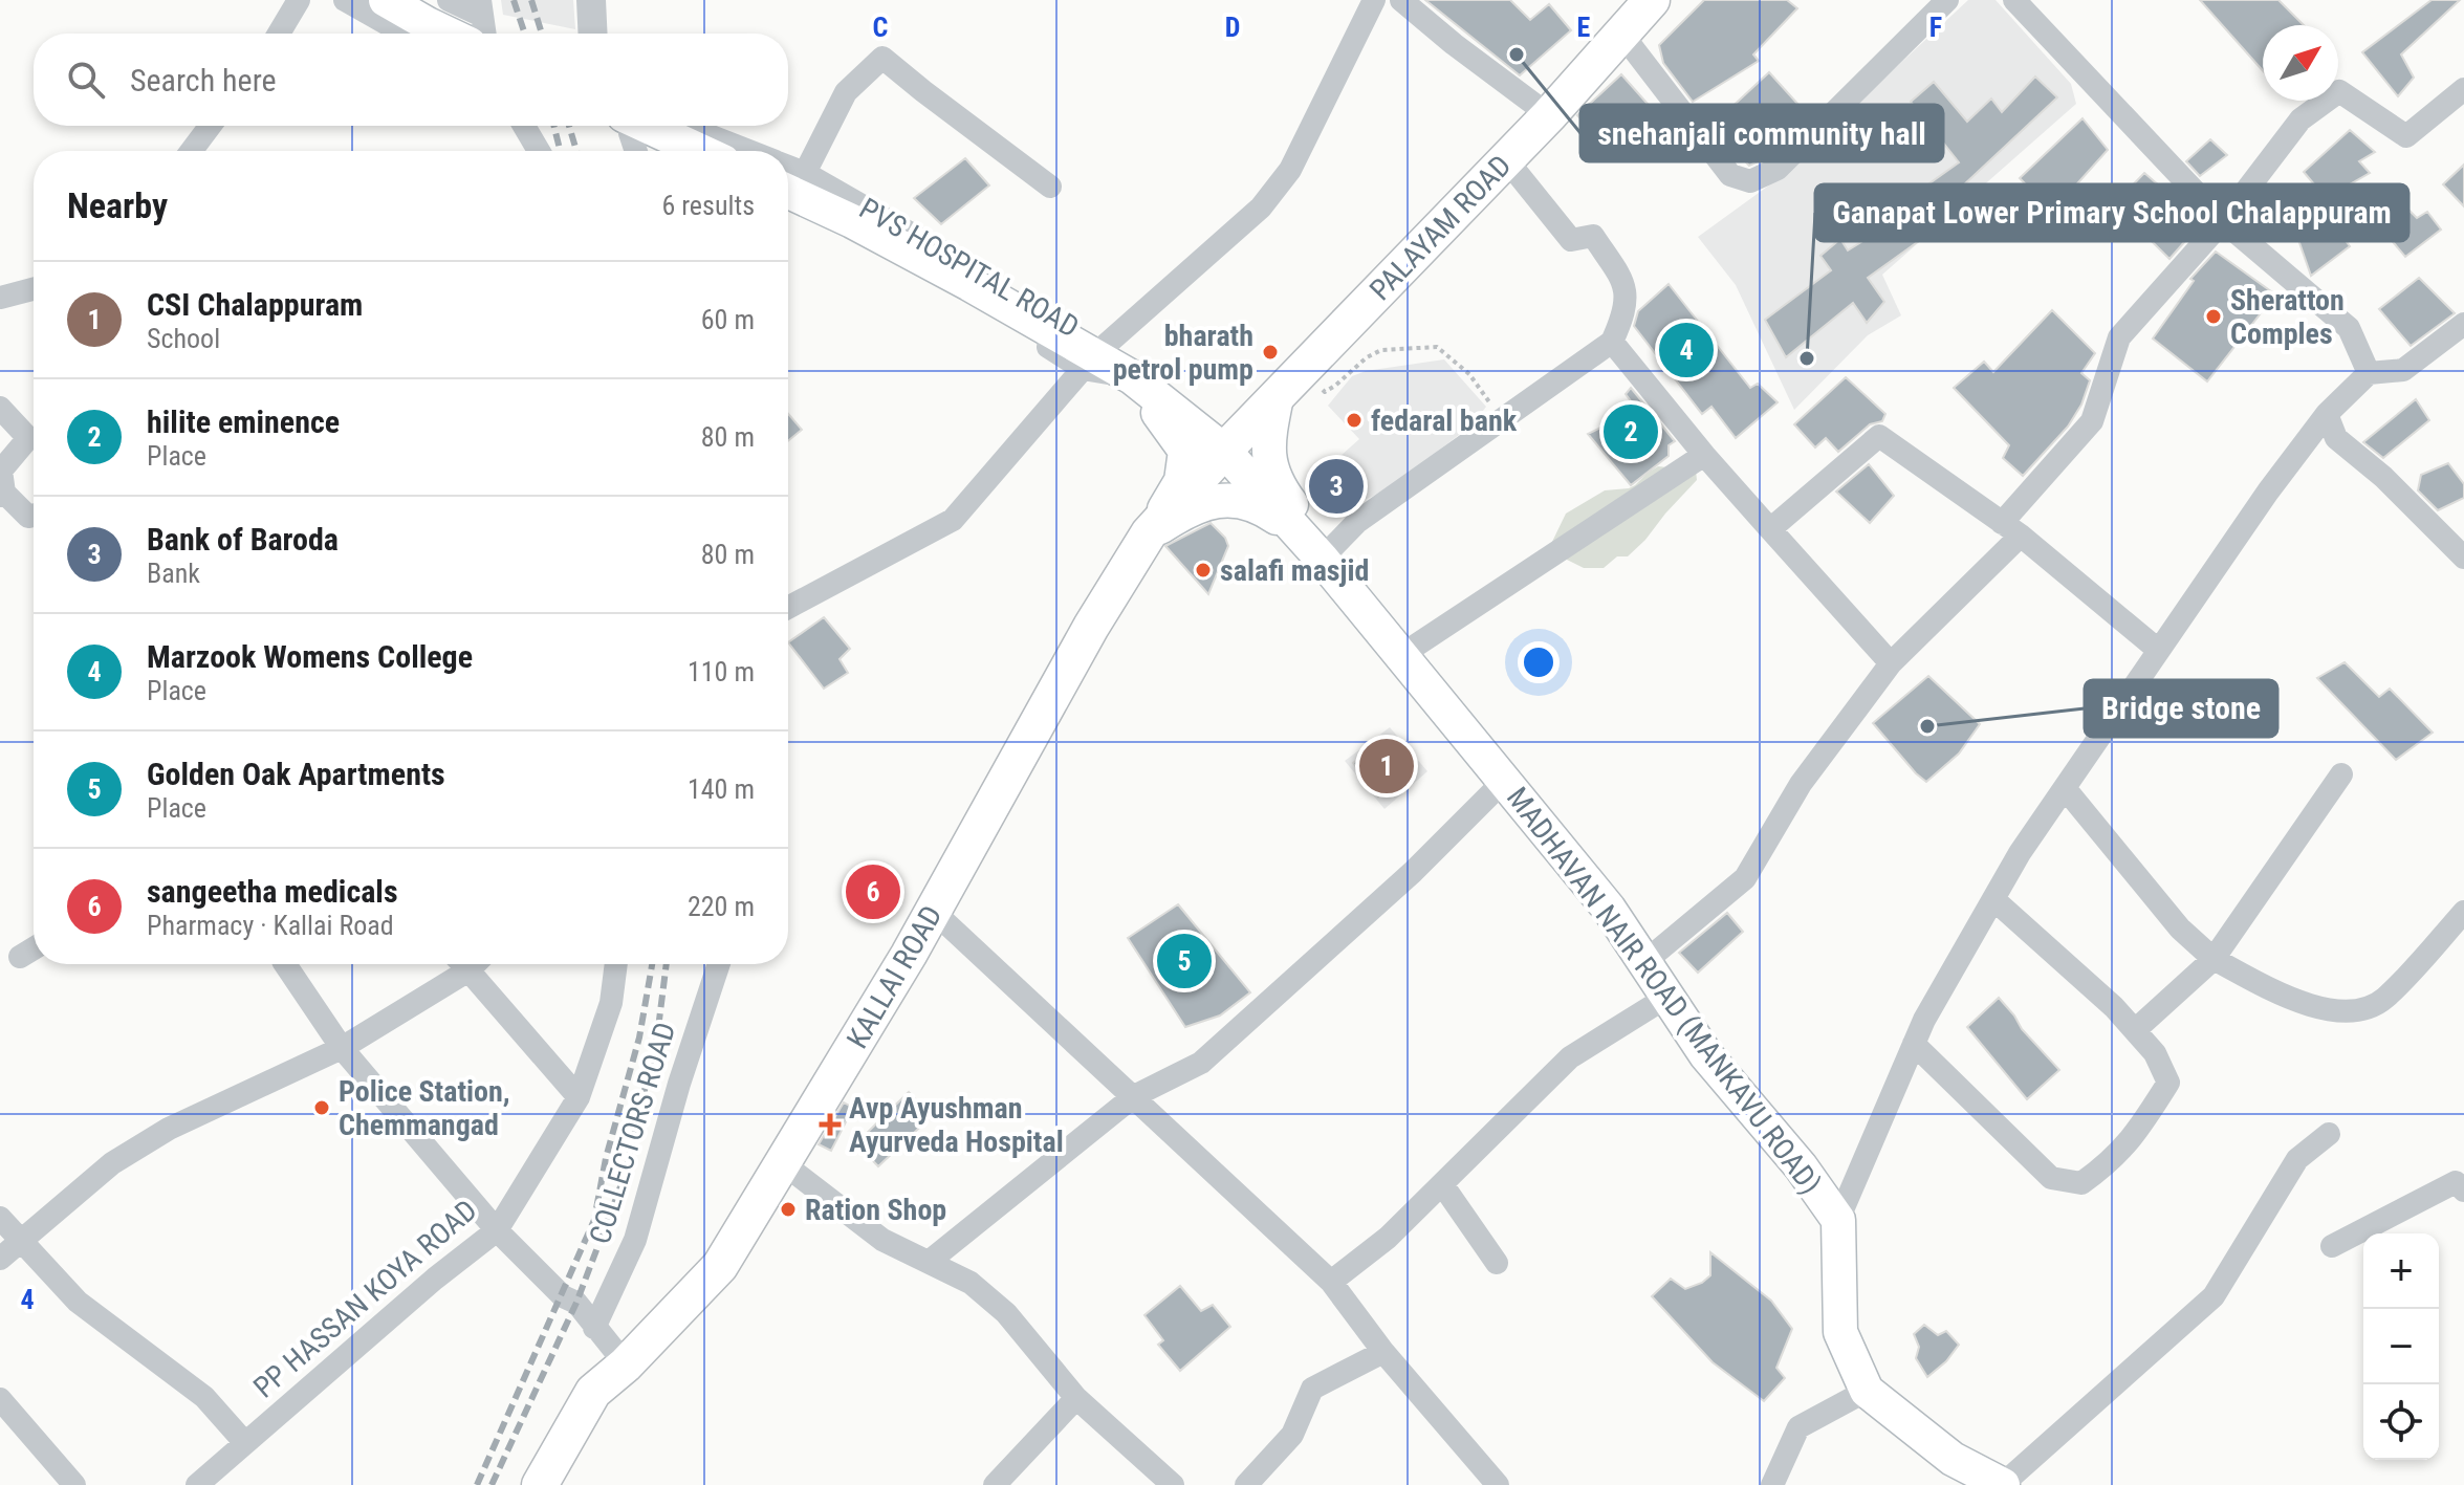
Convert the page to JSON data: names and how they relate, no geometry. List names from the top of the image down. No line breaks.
{"streets":{"main road":["PALAYAM ROAD","KALLAI ROAD","MADHAVAN NAIR ROAD (MANKAVU ROAD)"],"street":["PVS HOSPITAL ROAD","COLLECTORS ROAD","PP HASSAN KOYA ROAD"]},"crossings":[["PALAYAM ROAD","KALLAI ROAD"],["PALAYAM ROAD","MADHAVAN NAIR ROAD (MANKAVU ROAD)"],["PVS HOSPITAL ROAD","MADHAVAN NAIR ROAD (MANKAVU ROAD)"],["KALLAI ROAD","MADHAVAN NAIR ROAD (MANKAVU ROAD)"]],"places":{"other":["snehanjali community hall","Sheratton Comples","bharath petrol pump","Ganapat Lower Primary School Chalappuram","fedaral bank","salafi masjid","Bridge stone","Police Station, Chemmangad","Ration Shop"],"health":["Avp Ayushman Ayurveda Hospital"]},"north":"top right","page":{"search":"Search here","heading":["Nearby","6 results"],"list":[{"mark":"1","name":"CSI Chalappuram","note":"School","value":"60 m"},{"mark":"2","name":"hilite eminence","note":"Place","value":"80 m"},{"mark":"3","name":"Bank of Baroda","note":"Bank","value":"80 m"},{"mark":"4","name":"Marzook Womens College","note":"Place","value":"110 m"},{"mark":"5","name":"Golden Oak Apartments","note":"Place","value":"140 m"},{"mark":"6","name":"sangeetha medicals","note":"Pharmacy · Kallai Road","value":"220 m"}],"pins":["4","2","3","1","6","5"],"map_buttons":["+","−"]},"grid":{"columns":["C","D","E","F"],"rows":["4"]}}
